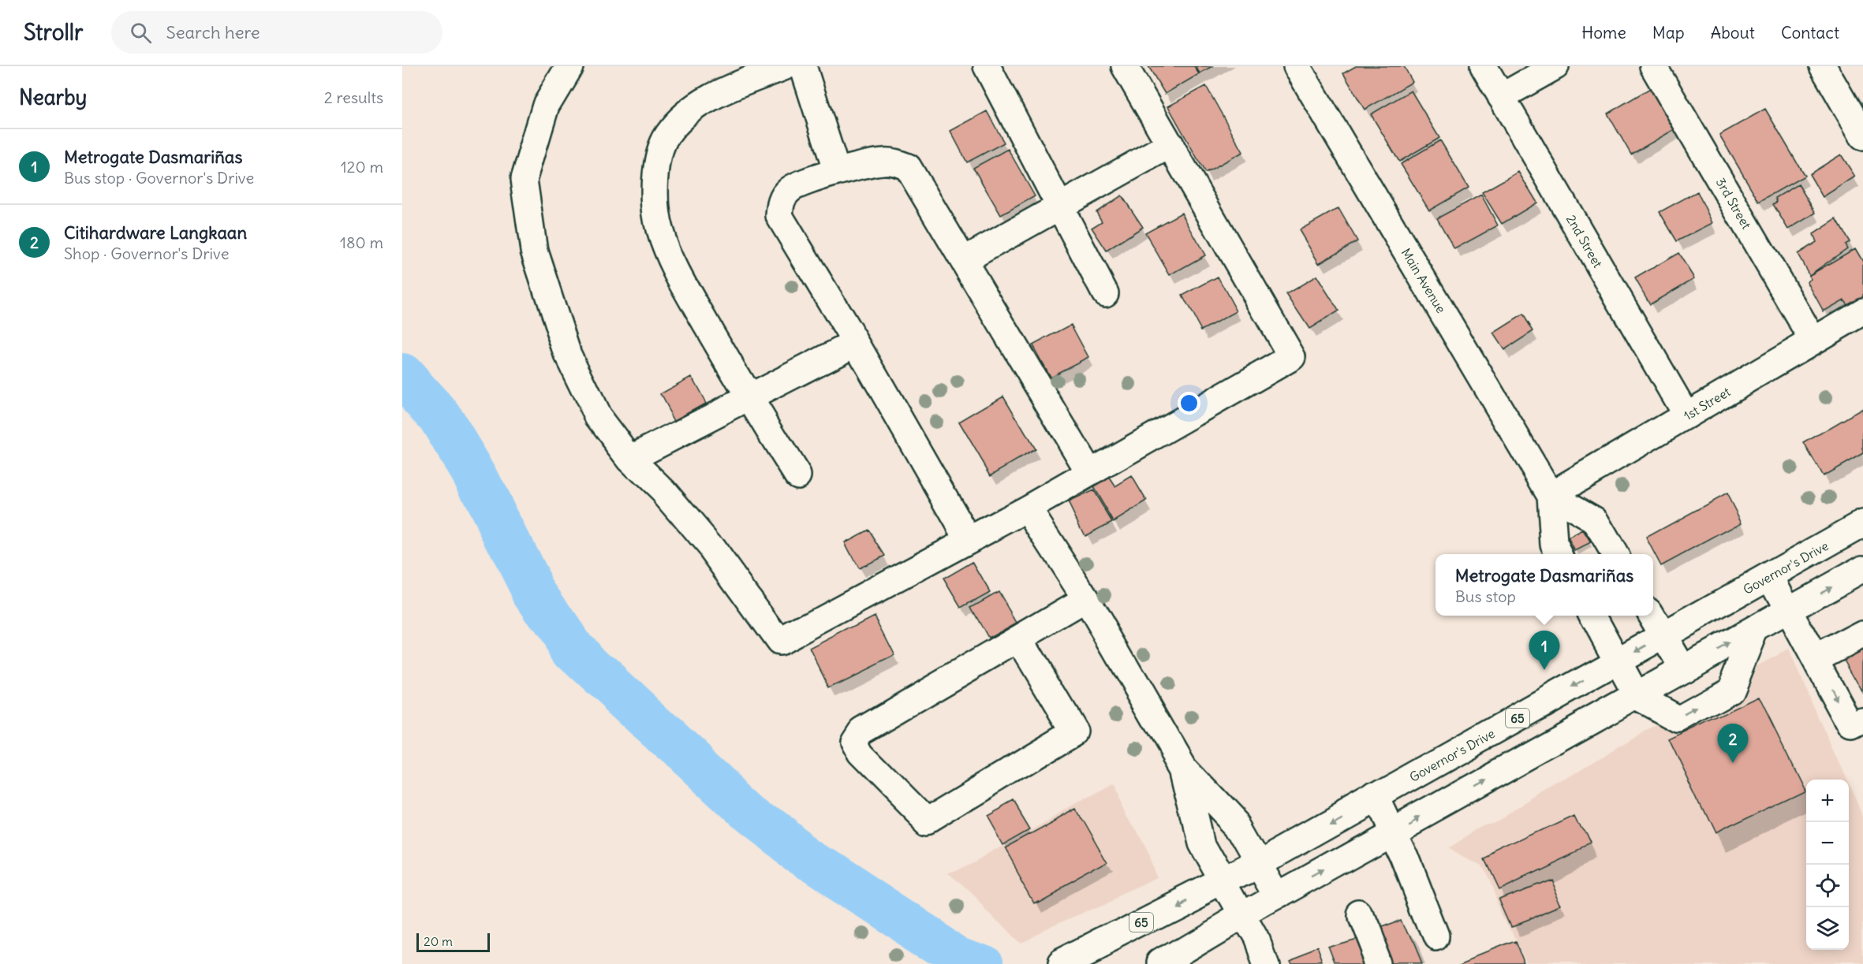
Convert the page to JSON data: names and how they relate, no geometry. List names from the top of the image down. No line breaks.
{"streets":{"street":["3rd Street","2nd Street","Main Avenue","1st Street","Governor's Drive","65"]},"crossings":[["3rd Street","1st Street"],["2nd Street","1st Street"],["Main Avenue","1st Street"]],"scale_bar":"20 m","page":{"header":"Strollr","search":"Search here","nav":["Home","Map","About","Contact"],"heading":["Nearby","2 results"],"list":[{"mark":"1","name":"Metrogate Dasmariñas","note":"Bus stop · Governor's Drive","value":"120 m"},{"mark":"2","name":"Citihardware Langkaan","note":"Shop · Governor's Drive","value":"180 m"}],"popup":["Metrogate Dasmariñas","Bus stop"],"pins":["1","2"],"map_buttons":["+","−"],"scale":"20 m"}}
